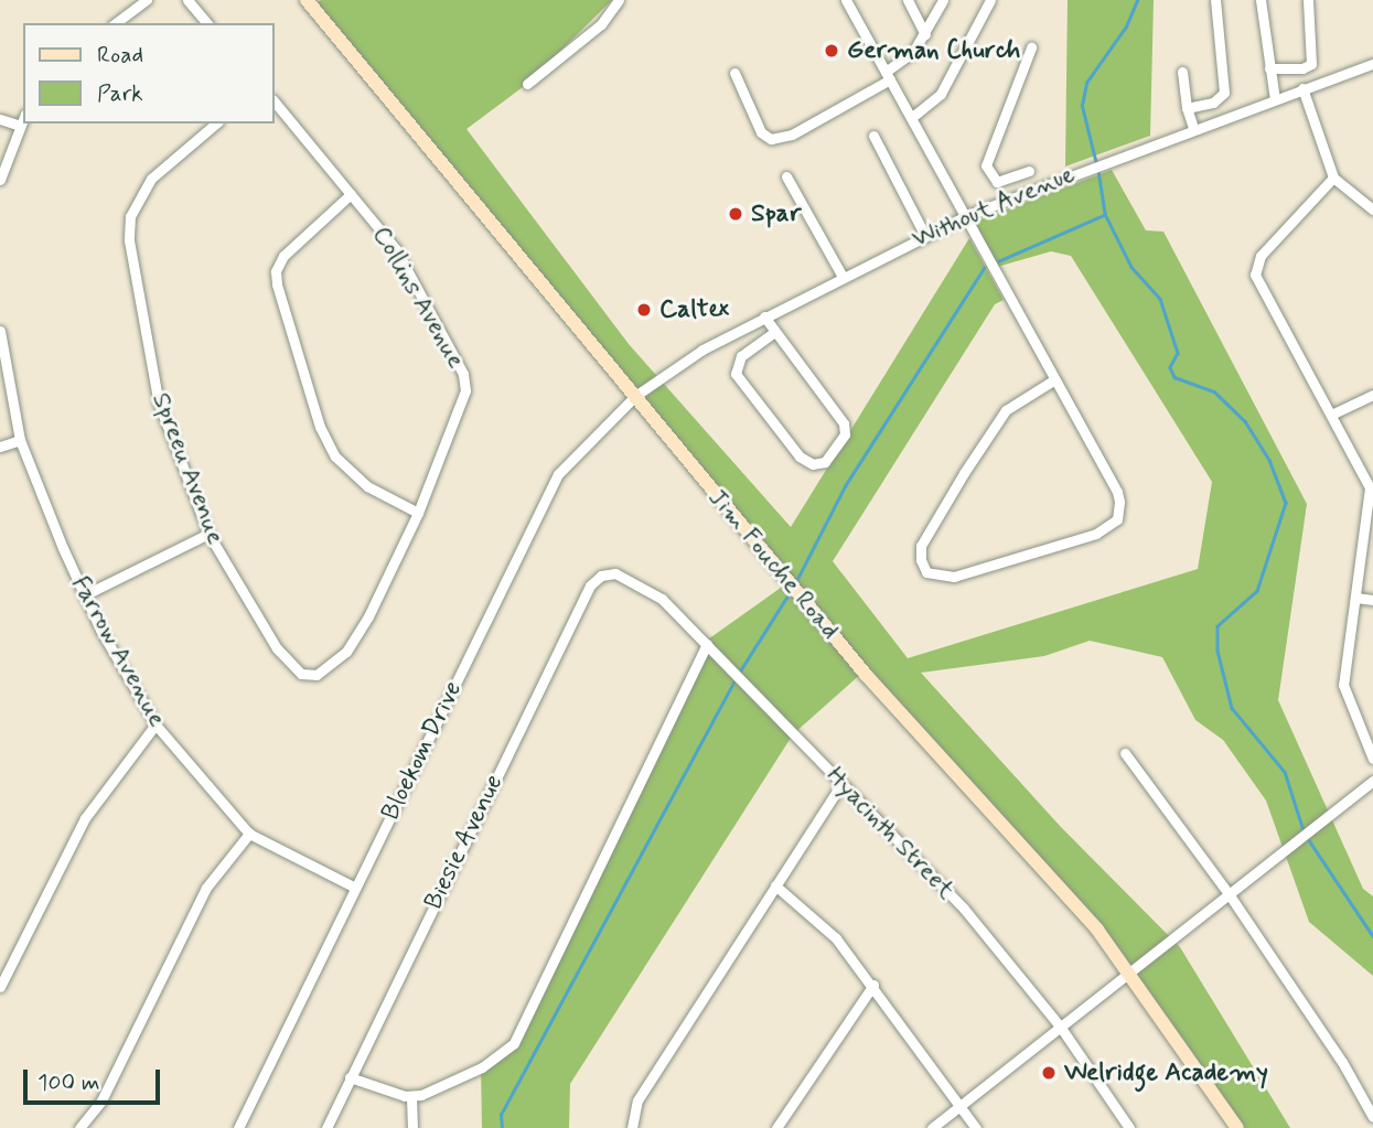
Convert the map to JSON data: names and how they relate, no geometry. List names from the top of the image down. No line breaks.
{"streets":{"street":["Without Avenue","Collins Avenue","Spreeu Avenue","Jim Fouche Road","Farrow Avenue","Bloekom Drive","Hyacinth Street","Biesie Avenue"]},"crossings":[["Without Avenue","Jim Fouche Road"],["Without Avenue","Bloekom Drive"],["Collins Avenue","Spreeu Avenue"],["Jim Fouche Road","Bloekom Drive"],["Farrow Avenue","Bloekom Drive"],["Hyacinth Street","Biesie Avenue"]],"places":["German Church","Spar","Caltex","Welridge Academy"],"legend":["Road","Park"],"scale_bar":"100 m"}
